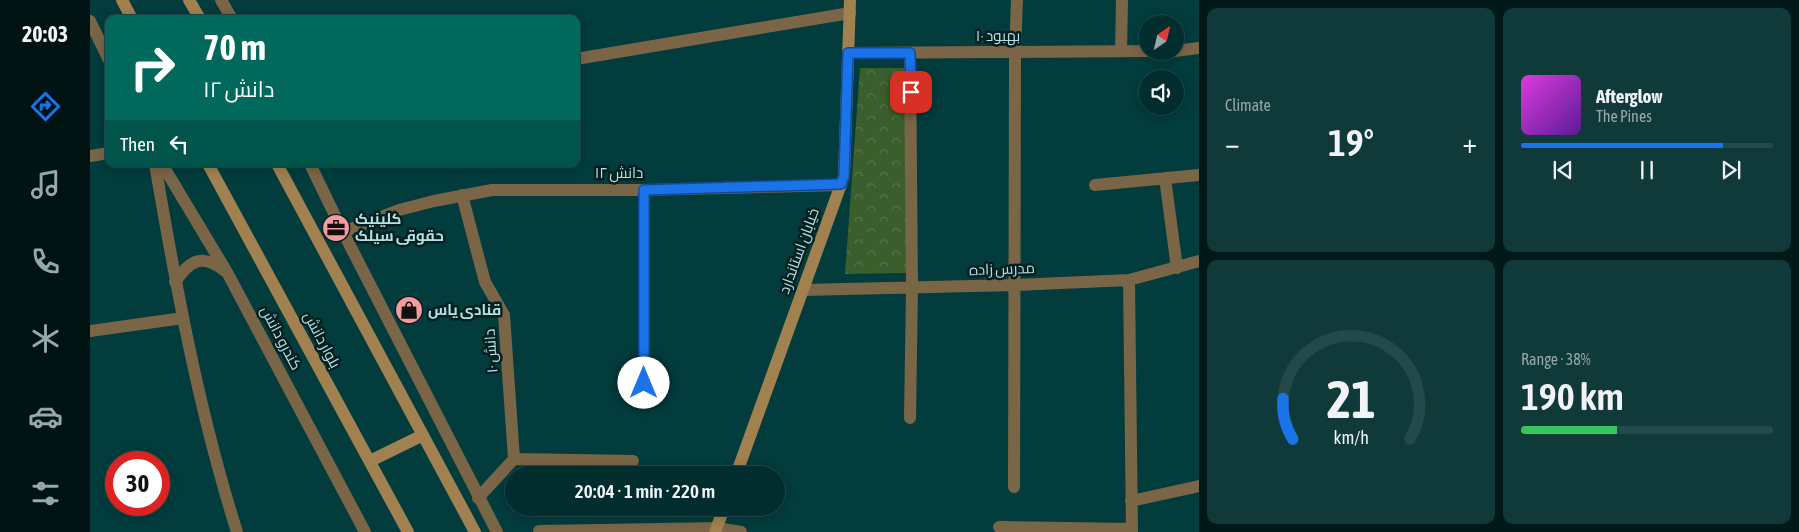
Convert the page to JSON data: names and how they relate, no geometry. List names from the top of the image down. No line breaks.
{"streets":{"main road":["خیابان استاندارد","بلوار دانش"],"street":["بهبود ۱۰","دانش ۱۲","مدرس زاده","کندرو دانش","دانش ۱۰"]},"crossings":[["بهبود ۱۰","خیابان استاندارد"],["دانش ۱۲","خیابان استاندارد"],["دانش ۱۲","دانش ۱۰"],["خیابان استاندارد","مدرس زاده"]],"places":{"office":["کلینیک حقوقی سیلک"],"shop":["قنادی یاس"]},"north":"top right","page":{"tabs":"20:03","tile":["Climate",["Range · 38%","190 km"]],"turn":["70 m","دانش ۱۲"],"song":["Afterglow","The Pines"],"then":"Then","heat":["−","19°","+"],"limit":"30","trip":"20:04 · 1 min · 220 m","gauge":["21","km/h"]}}
